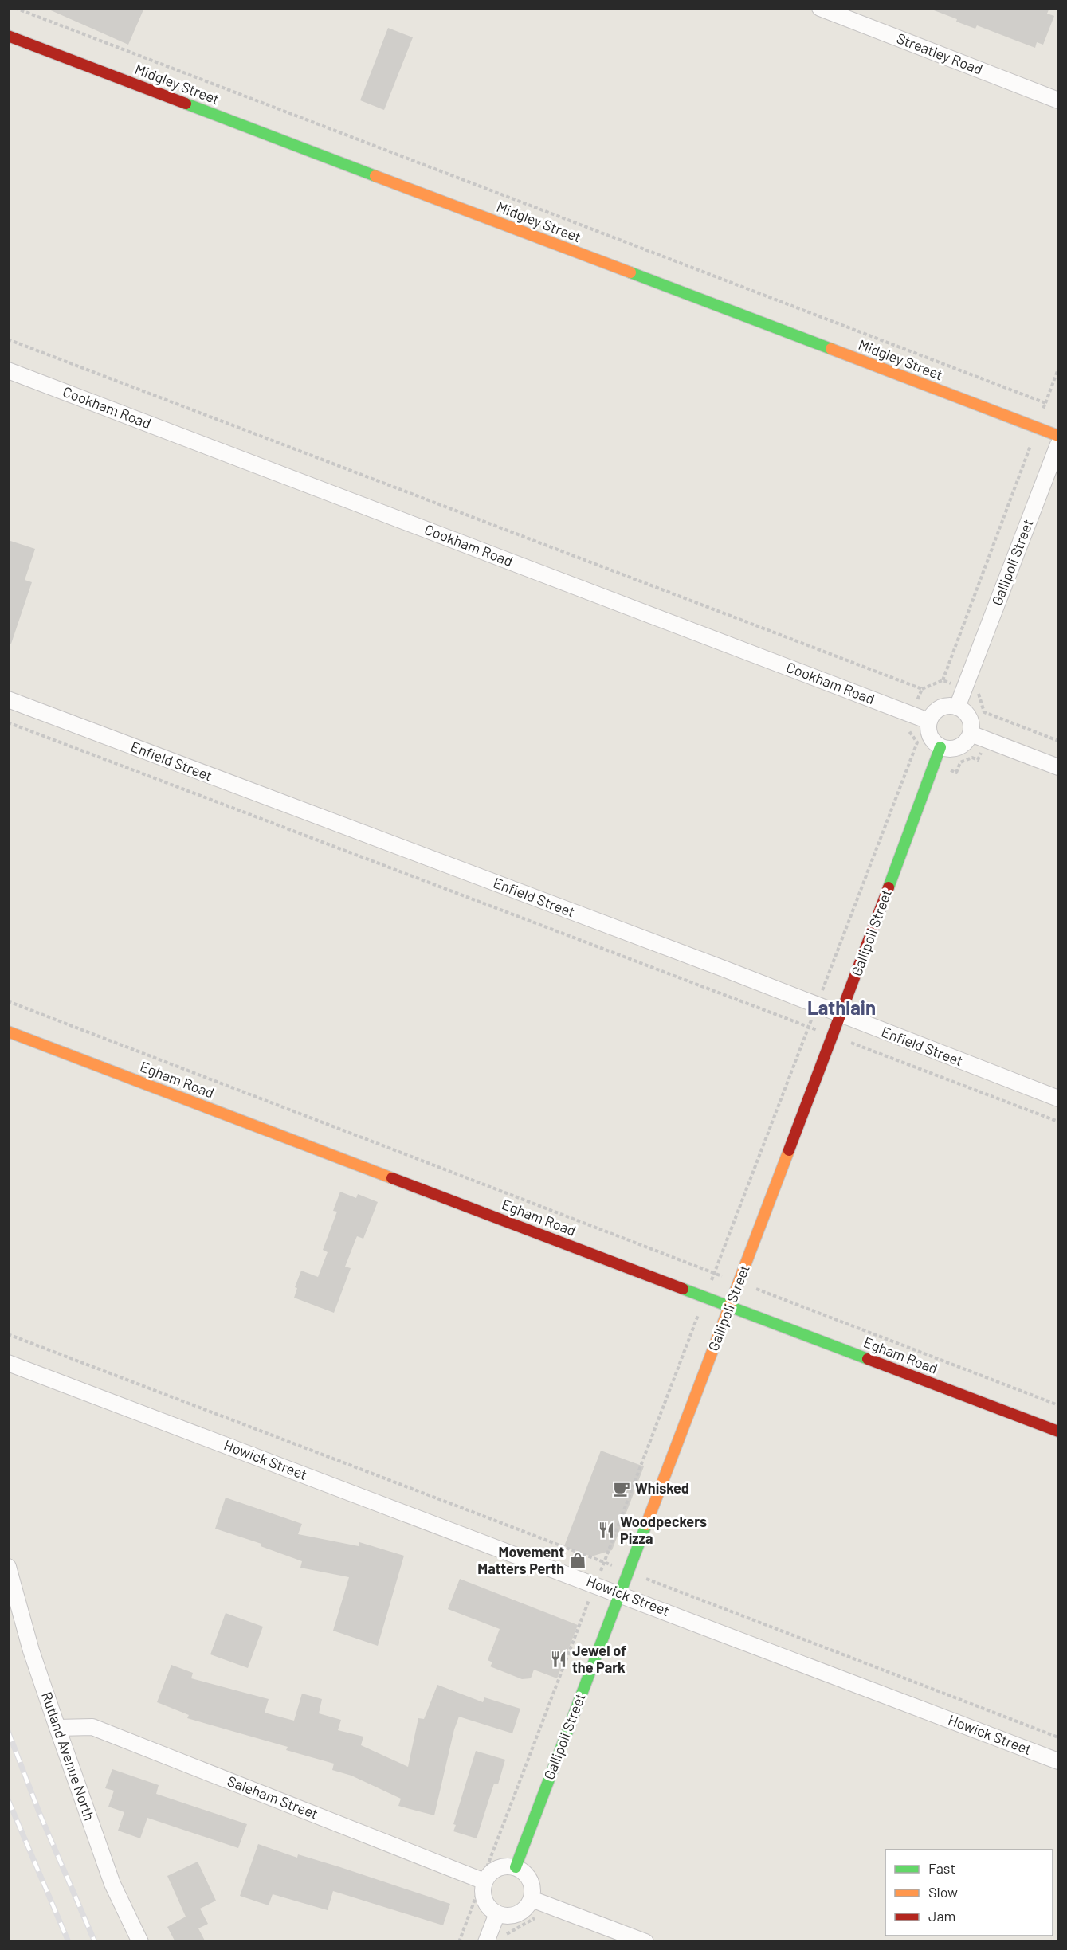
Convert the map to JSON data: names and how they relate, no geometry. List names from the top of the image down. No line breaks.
{"streets":{"street":["Streatley Road","Midgley Street","Cookham Road","Gallipoli Street","Enfield Street","Egham Road","Howick Street","Rutland Avenue North","Saleham Street"]},"crossings":[["Cookham Road","Gallipoli Street"],["Gallipoli Street","Enfield Street"],["Gallipoli Street","Egham Road"],["Gallipoli Street","Howick Street"],["Gallipoli Street","Saleham Street"],["Rutland Avenue North","Saleham Street"]],"districts":["Lathlain"],"places":{"cafe":["Whisked"],"restaurant":["Woodpeckers Pizza","Jewel of the Park"],"shop":["Movement Matters Perth"]},"legend":["Fast","Slow","Jam"]}
